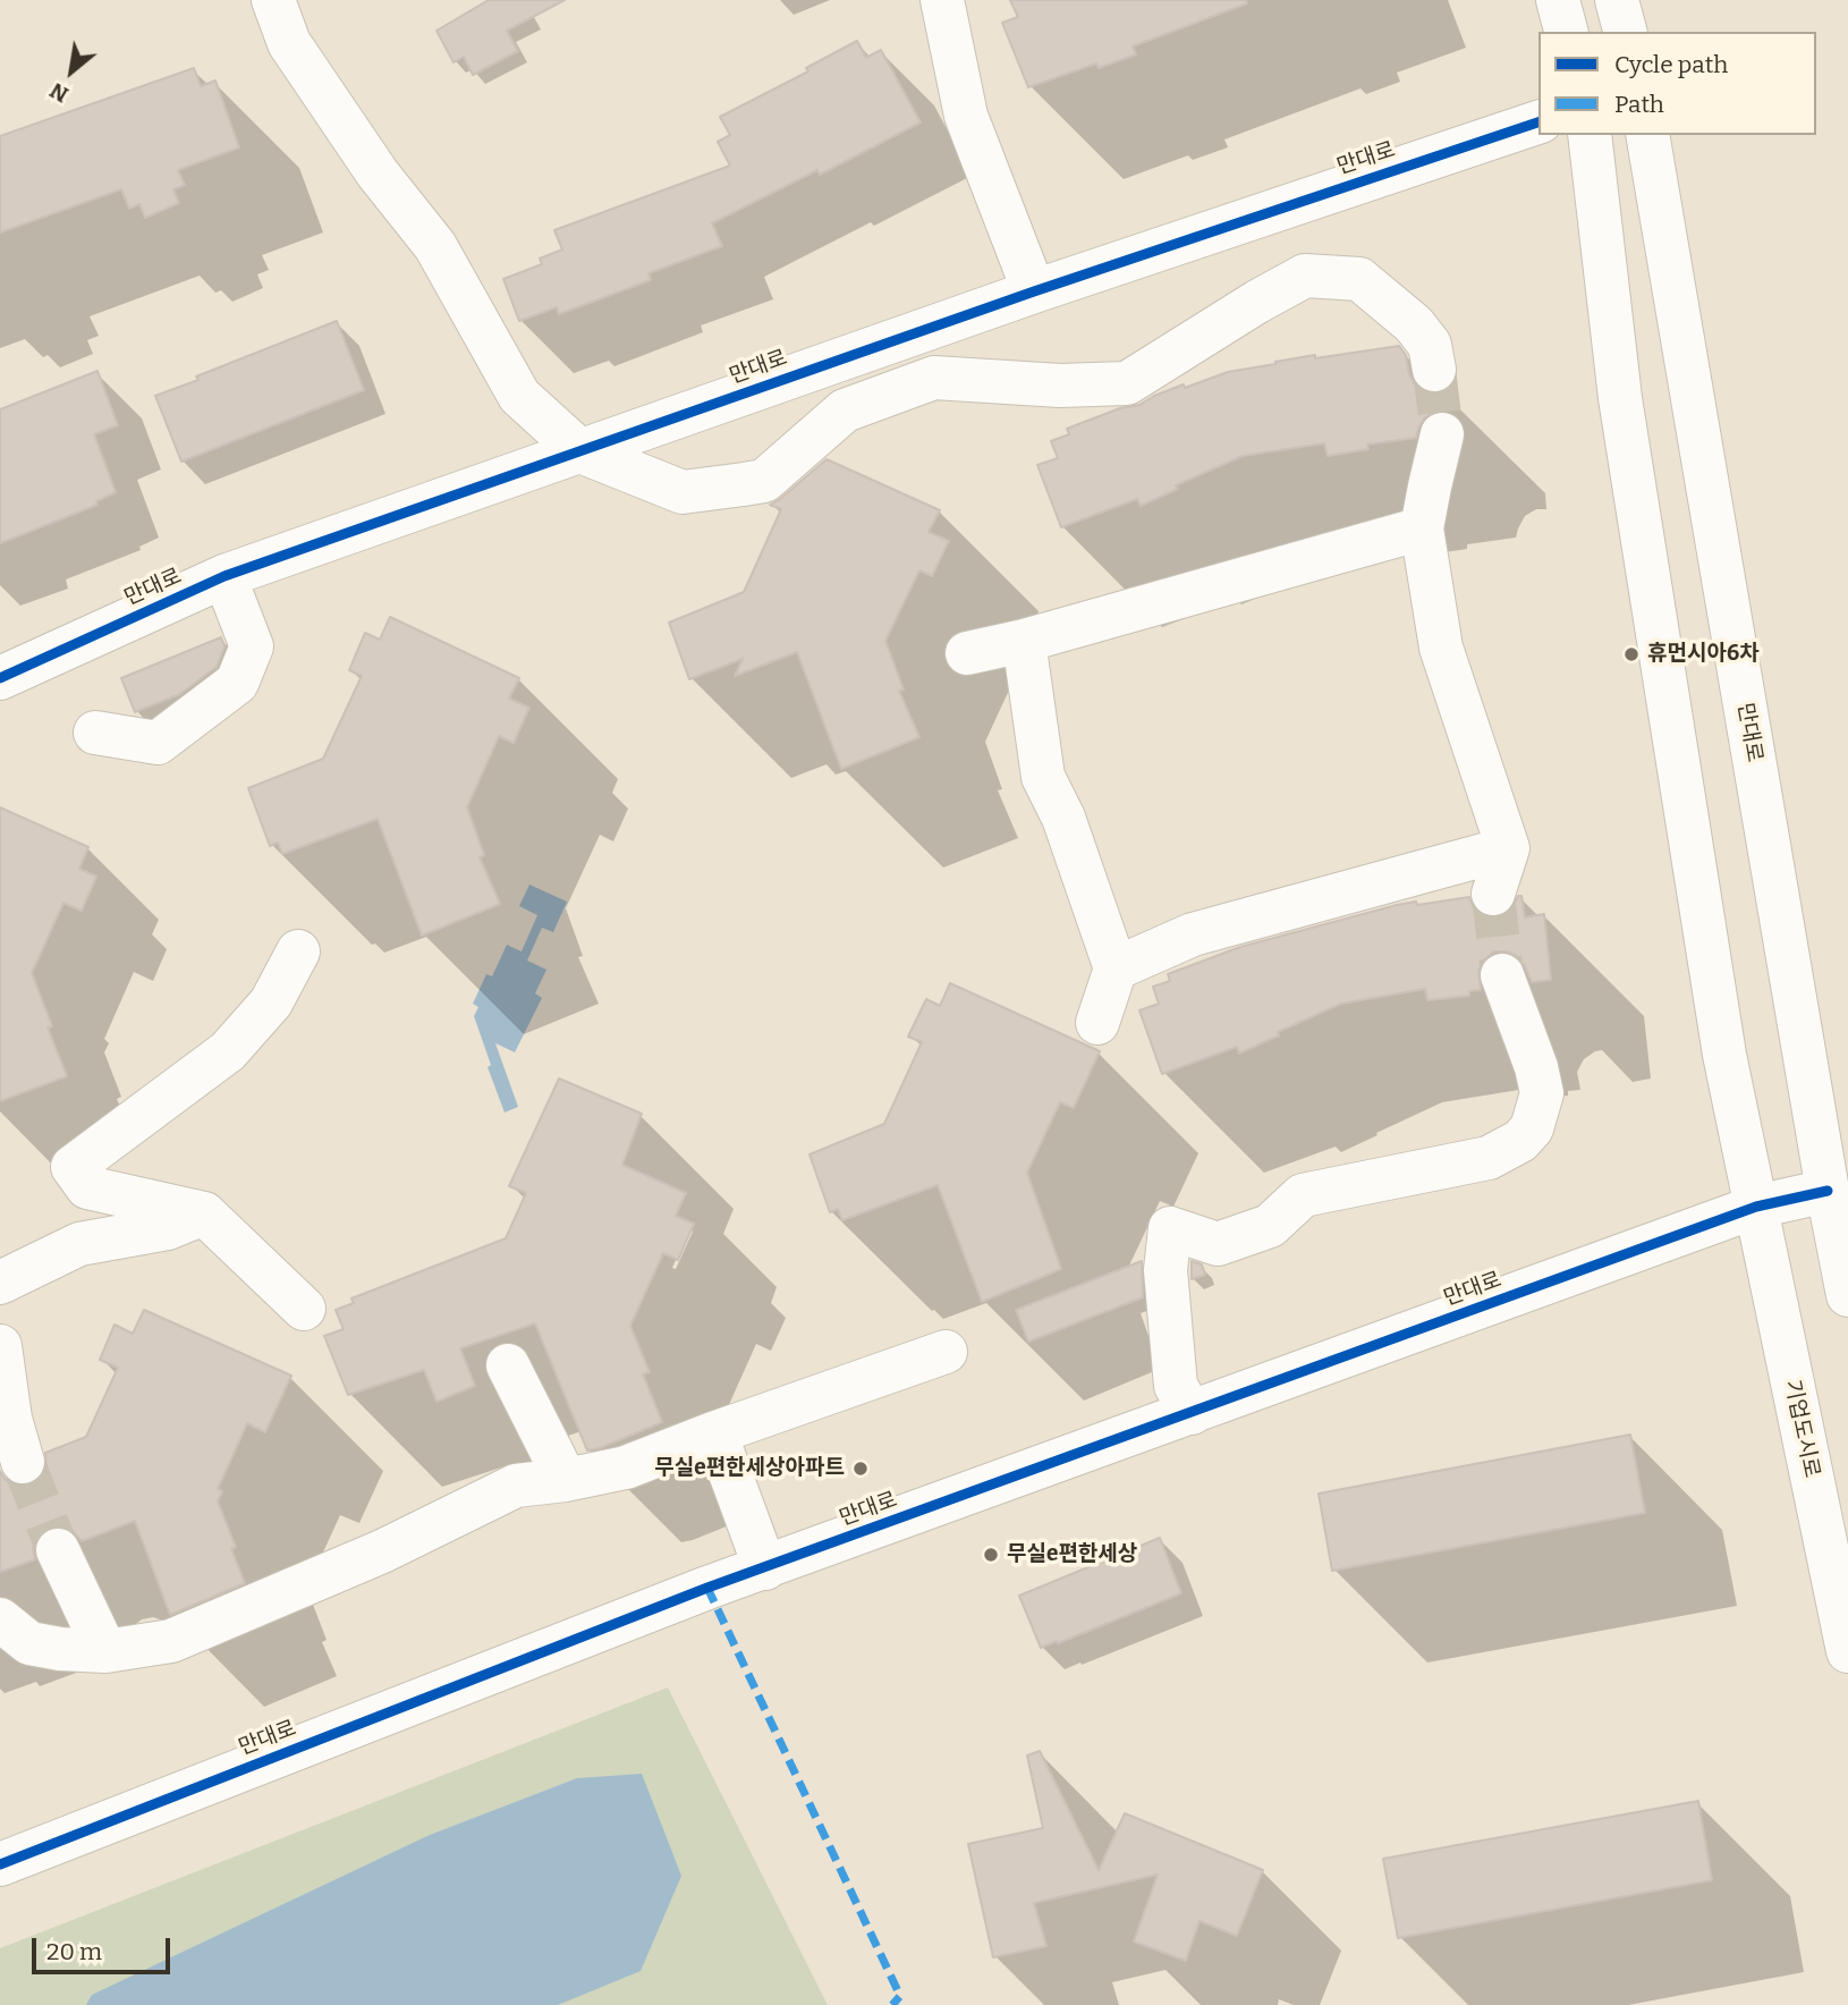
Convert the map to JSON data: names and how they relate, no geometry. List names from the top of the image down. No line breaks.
{"streets":{"street":["만대로","기업도시로"]},"crossings":[["만대로","기업도시로"]],"places":["휴먼시아6차","무실e편한세상아파트","무실e편한세상"],"legend":["Cycle path","Path"],"scale_bar":"20 m","north":"bottom left"}
